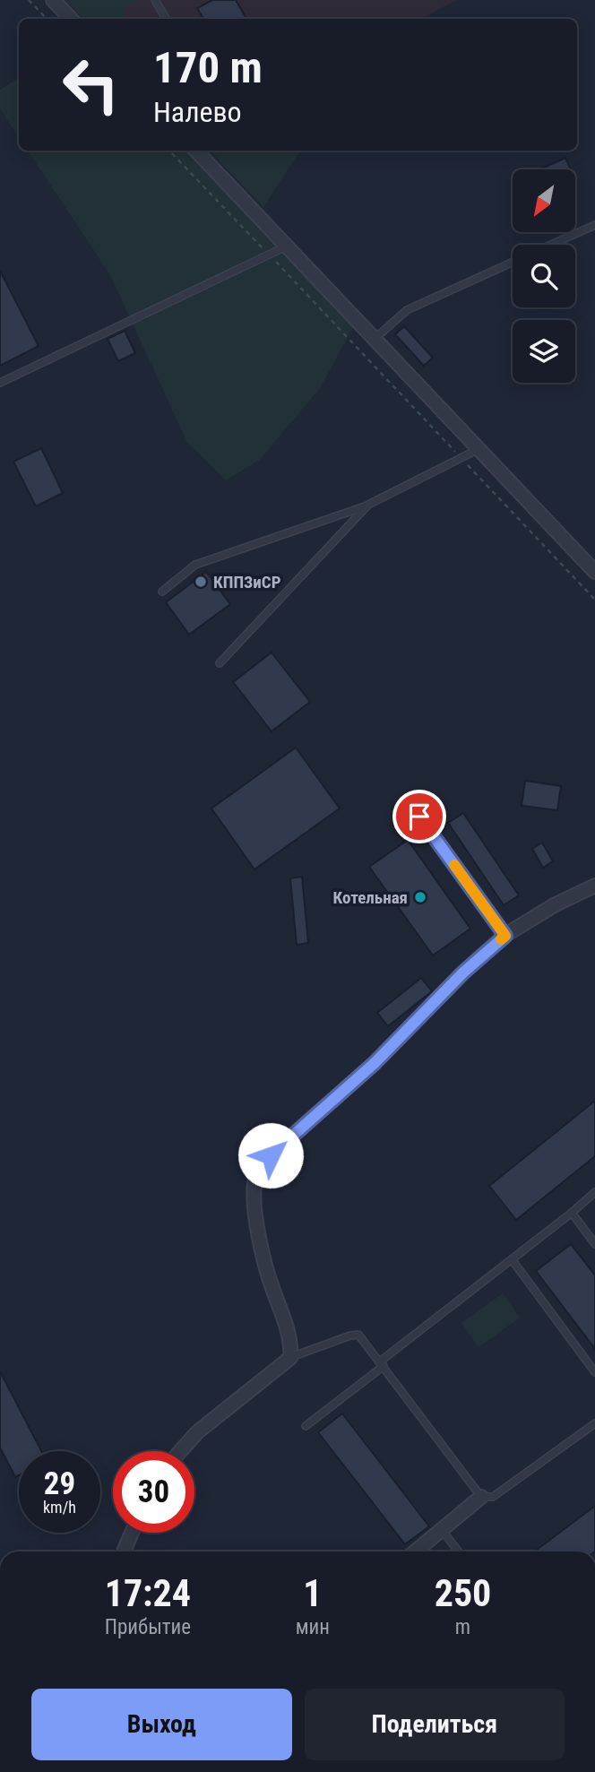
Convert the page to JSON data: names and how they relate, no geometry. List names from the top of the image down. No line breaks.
{"places":["КППЗиСР","Котельная"],"north":"bottom left","page":{"turn":["170 m","Налево"],"speed":"29 km/h","limit":"30","eta":["17:24","Прибытие","1","мин","250","m"],"buttons":["Выход","Поделиться"]}}
